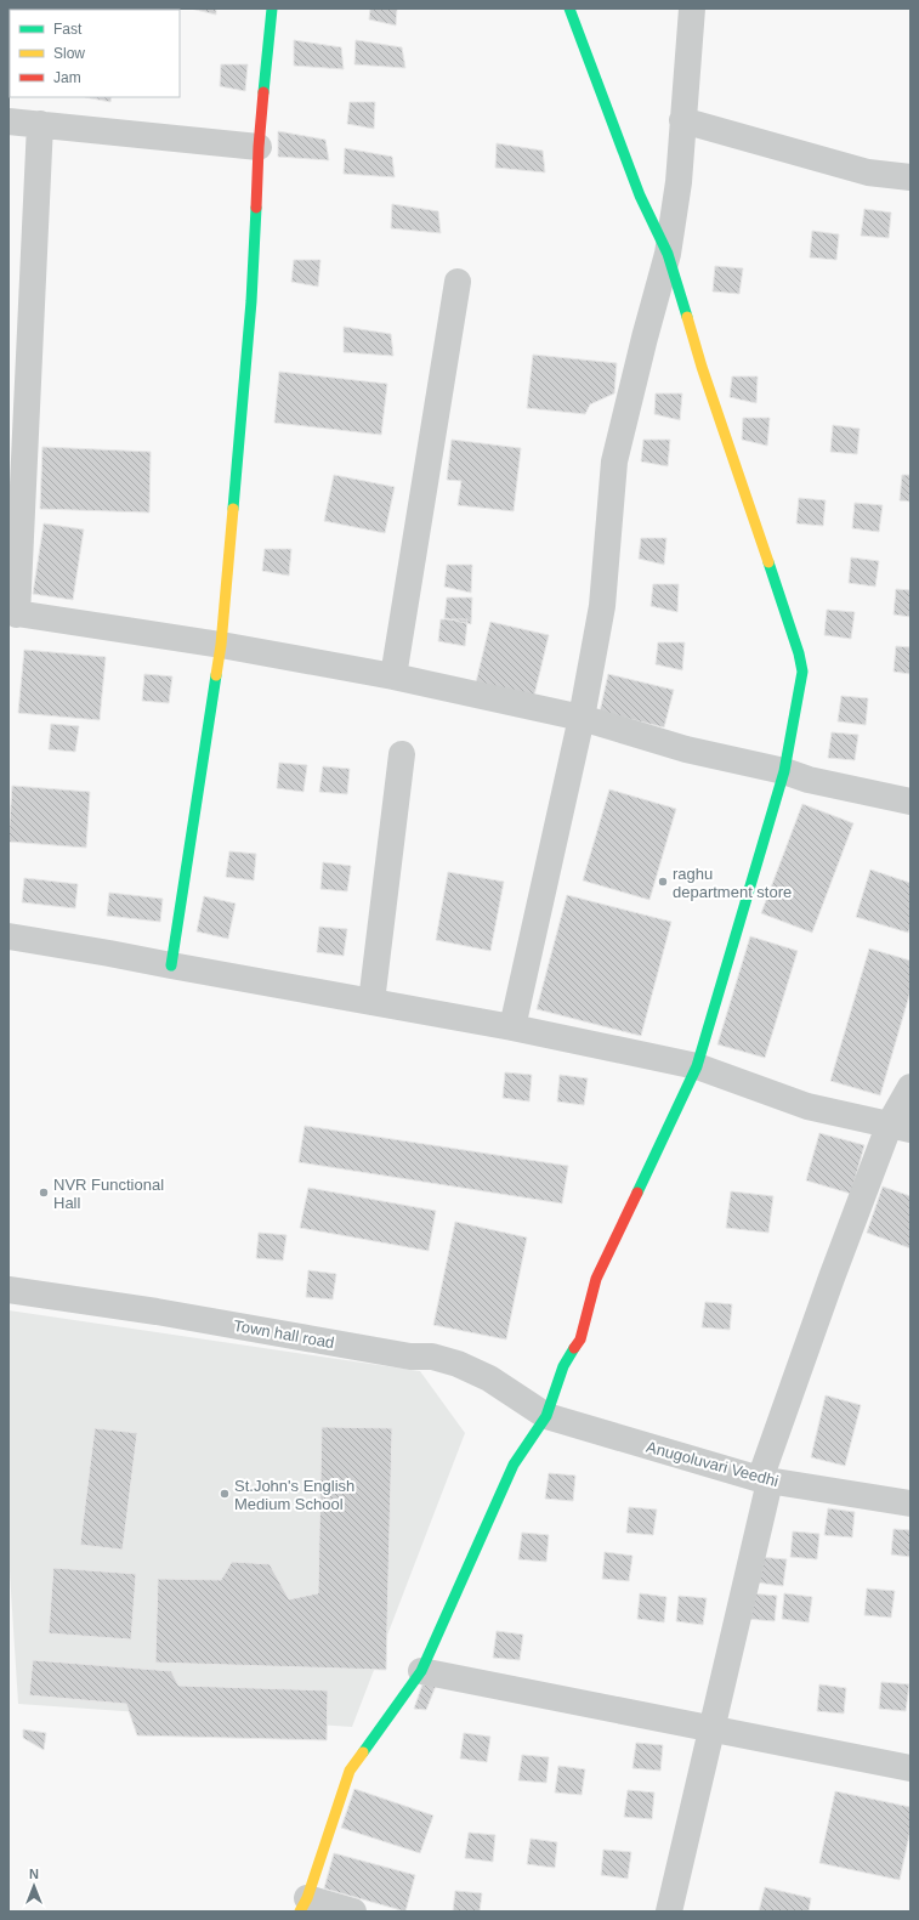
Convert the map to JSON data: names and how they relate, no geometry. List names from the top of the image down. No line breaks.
{"streets":{"street":["Town hall road","Anugoluvari Veedhi"]},"crossings":[["Town hall road","Anugoluvari Veedhi"]],"places":["raghu department store","NVR Functional Hall","St.John's English Medium School"],"legend":["Fast","Slow","Jam"],"north":"top"}
